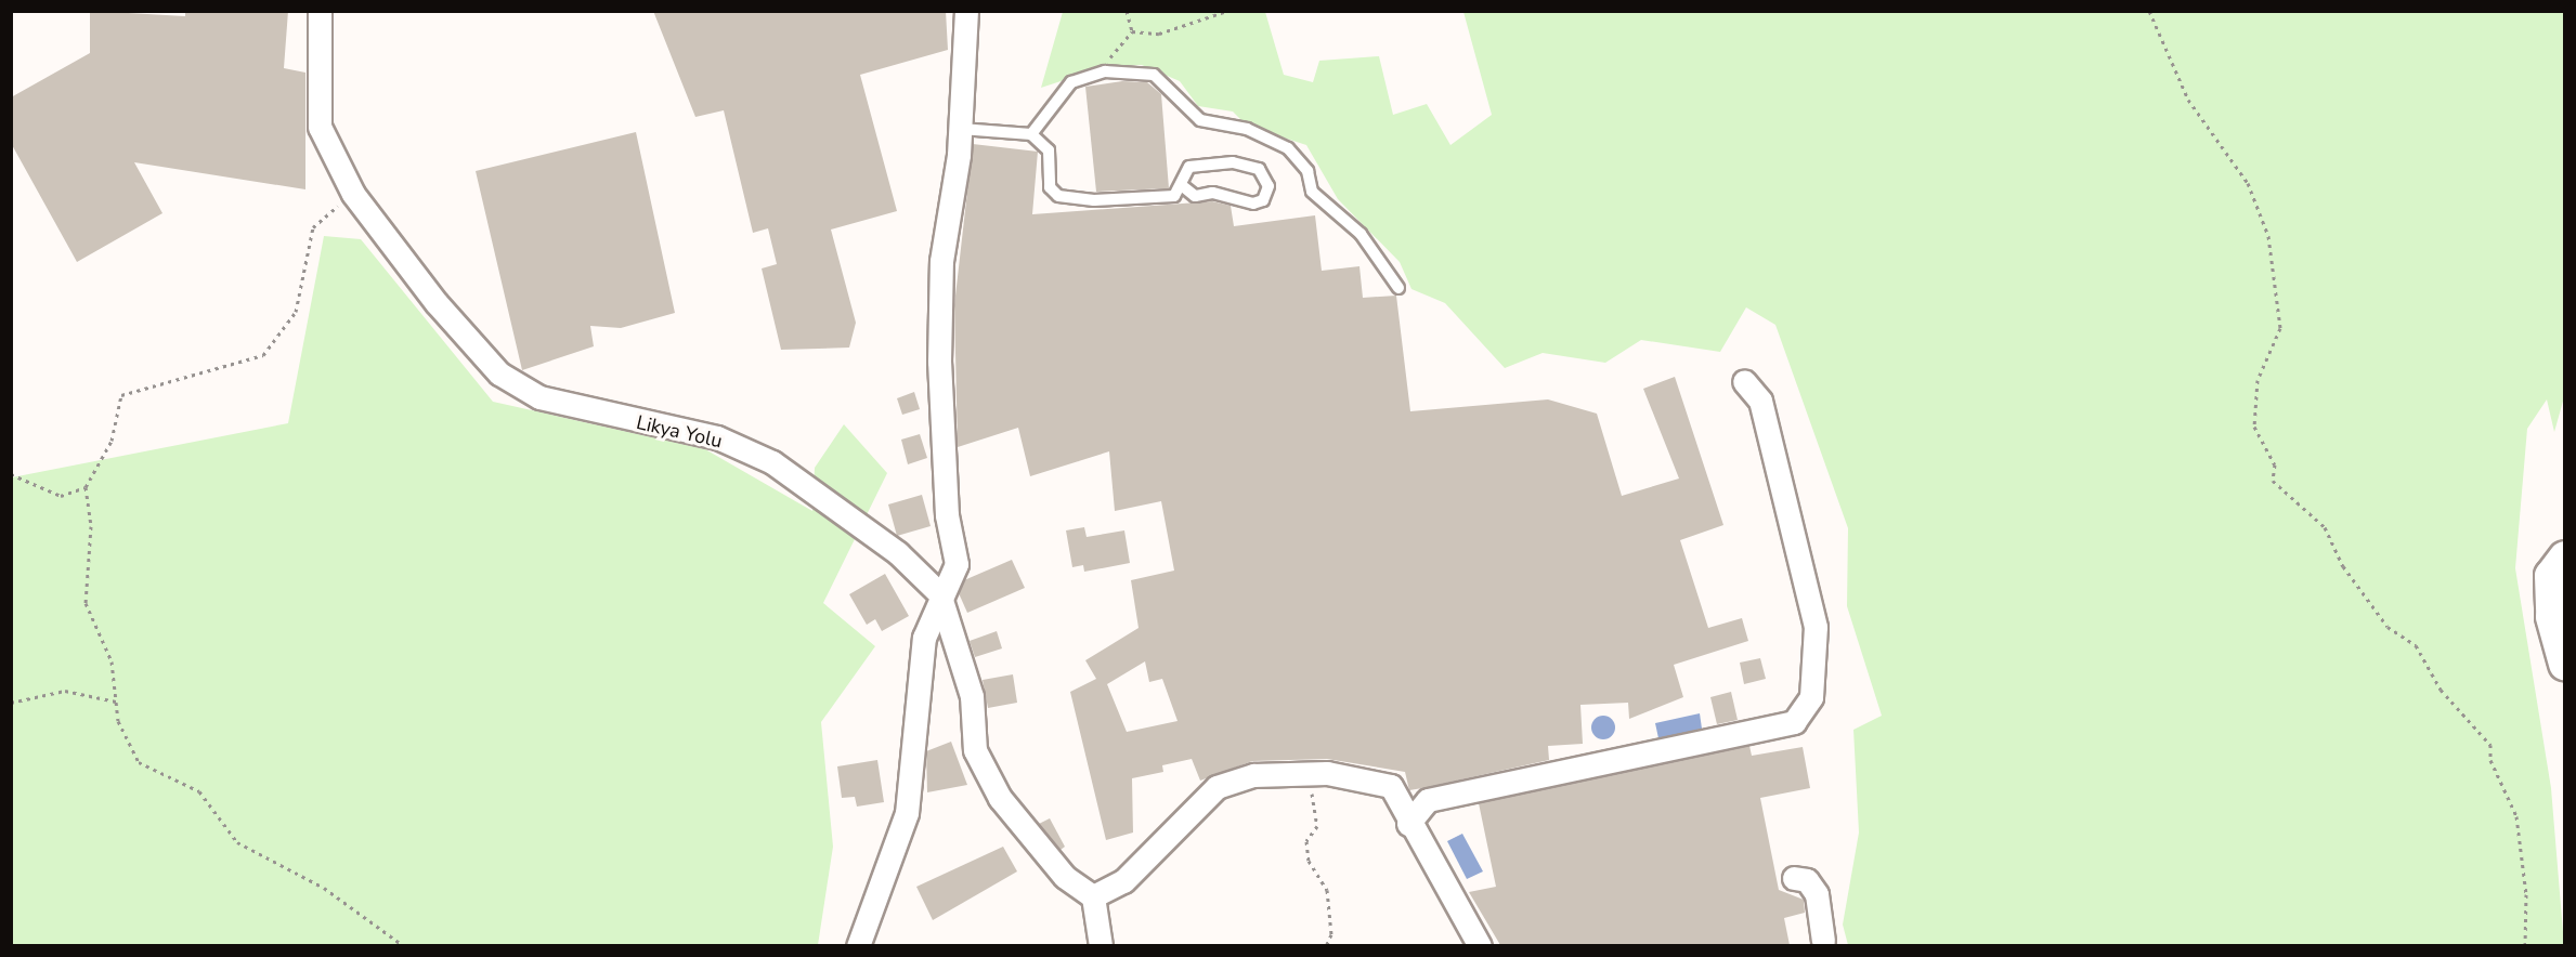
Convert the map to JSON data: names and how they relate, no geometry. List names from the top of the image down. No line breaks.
{"streets":{"street":["Likya Yolu"]}}
